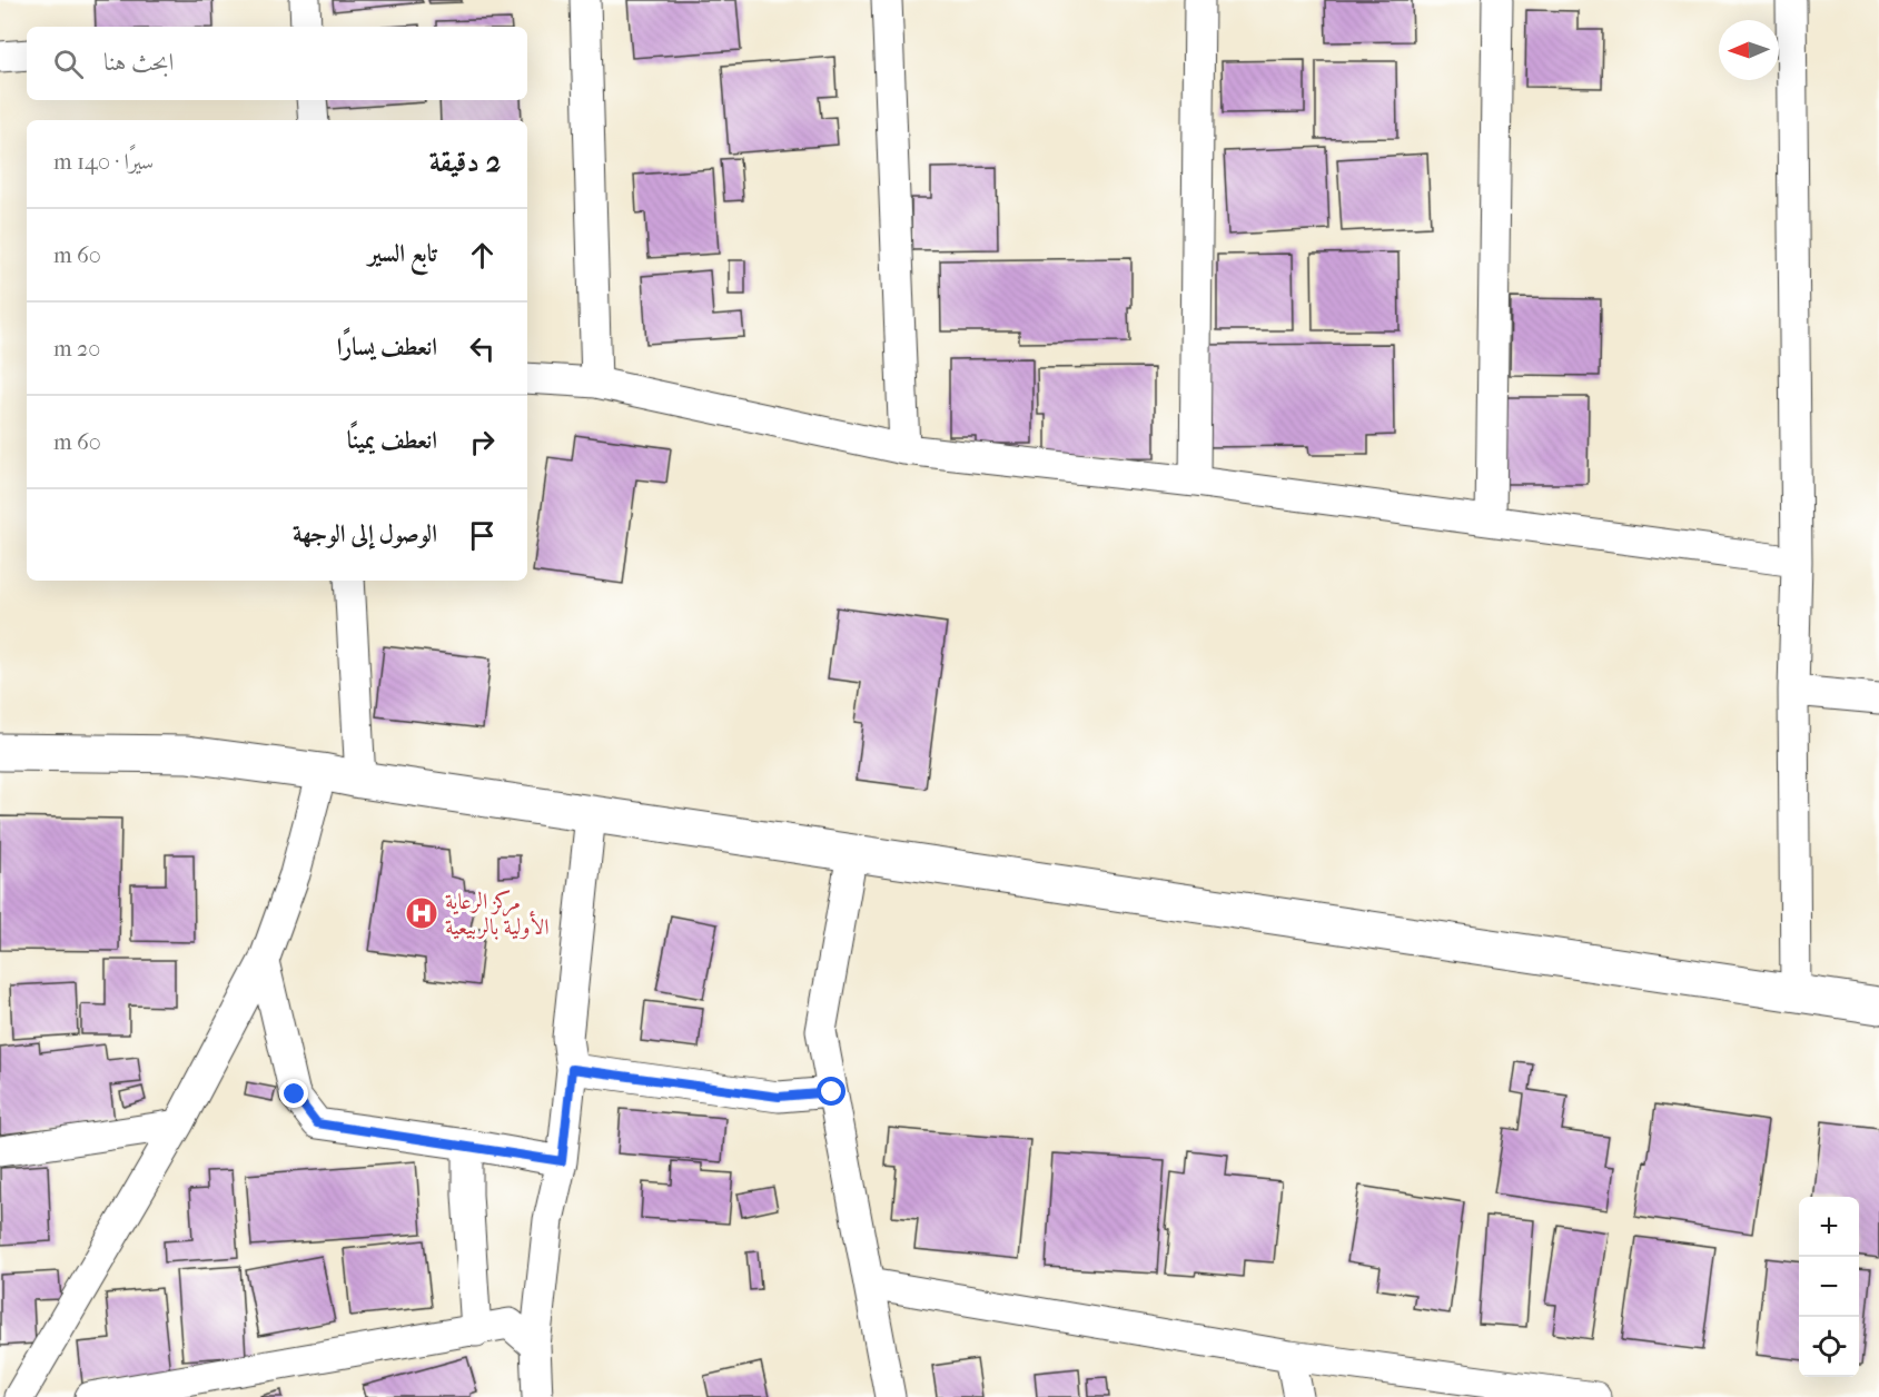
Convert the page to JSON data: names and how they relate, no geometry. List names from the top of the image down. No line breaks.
{"places":{"hospital":["مركز الرعاية الأولية بالربيعية"]},"north":"left","page":{"search":"ابحث هنا","heading":["2 دقيقة","سيرًا · 140 m"],"list":[["تابع السير","60 m"],["انعطف يسارًا","20 m"],["انعطف يمينًا","60 m"],"الوصول إلى الوجهة"],"map_buttons":["+","−"]}}
